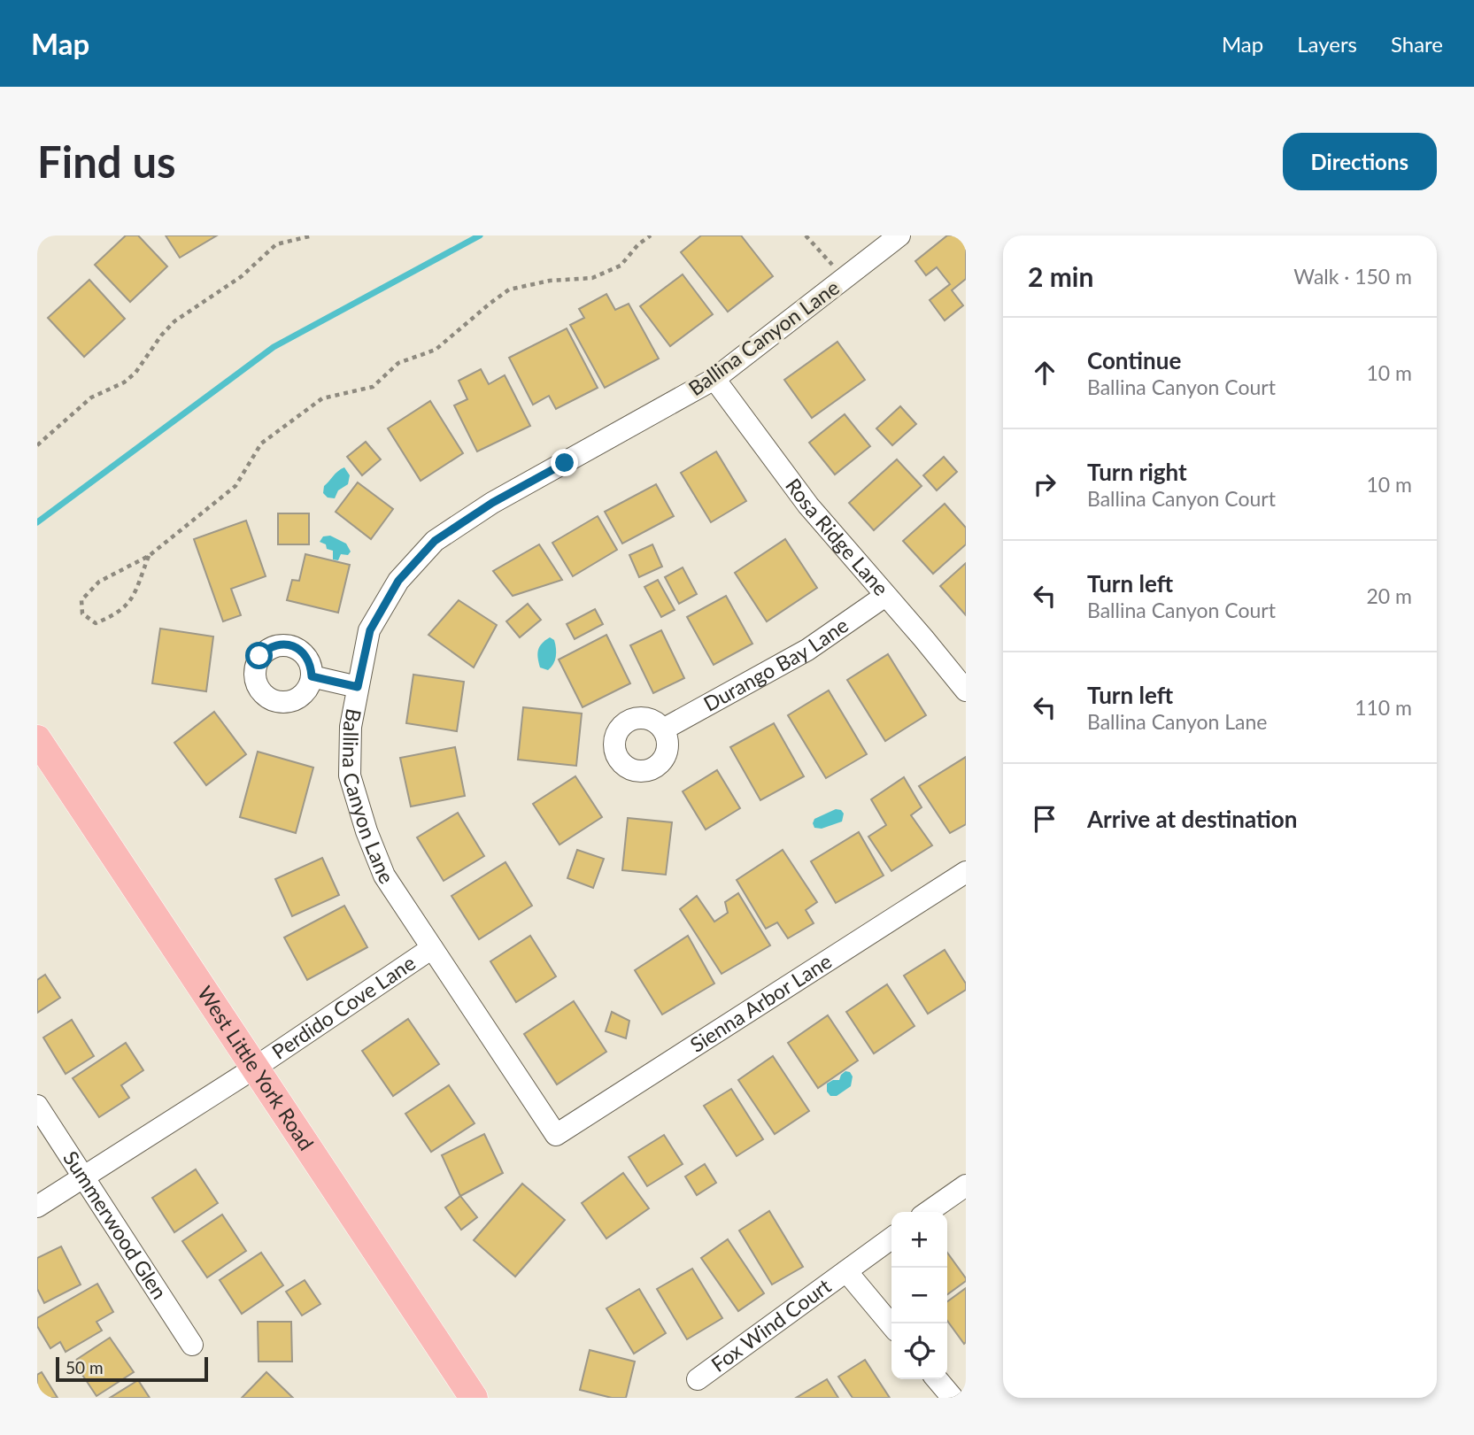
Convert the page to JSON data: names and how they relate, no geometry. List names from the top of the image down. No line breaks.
{"streets":{"main road":["West Little York Road"],"street":["Ballina Canyon Lane","Rosa Ridge Lane","Durango Bay Lane","Sienna Arbor Lane","Perdido Cove Lane","Summerwood Glen","Fox Wind Court"]},"crossings":[["Ballina Canyon Lane","Rosa Ridge Lane"],["Ballina Canyon Lane","Sienna Arbor Lane"],["Ballina Canyon Lane","Perdido Cove Lane"],["Rosa Ridge Lane","Durango Bay Lane"],["Perdido Cove Lane","West Little York Road"],["Perdido Cove Lane","Summerwood Glen"]],"scale_bar":"50 m","page":{"header":"Map","nav":["Map","Layers","Share"],"buttons":"Directions","title":"Find us","heading":["2 min","Walk · 150 m"],"list":[["Continue","Ballina Canyon Court","10 m"],["Turn right","Ballina Canyon Court","10 m"],["Turn left","Ballina Canyon Court","20 m"],["Turn left","Ballina Canyon Lane","110 m"],"Arrive at destination"],"map_buttons":["+","−"],"scale":"50 m"}}
